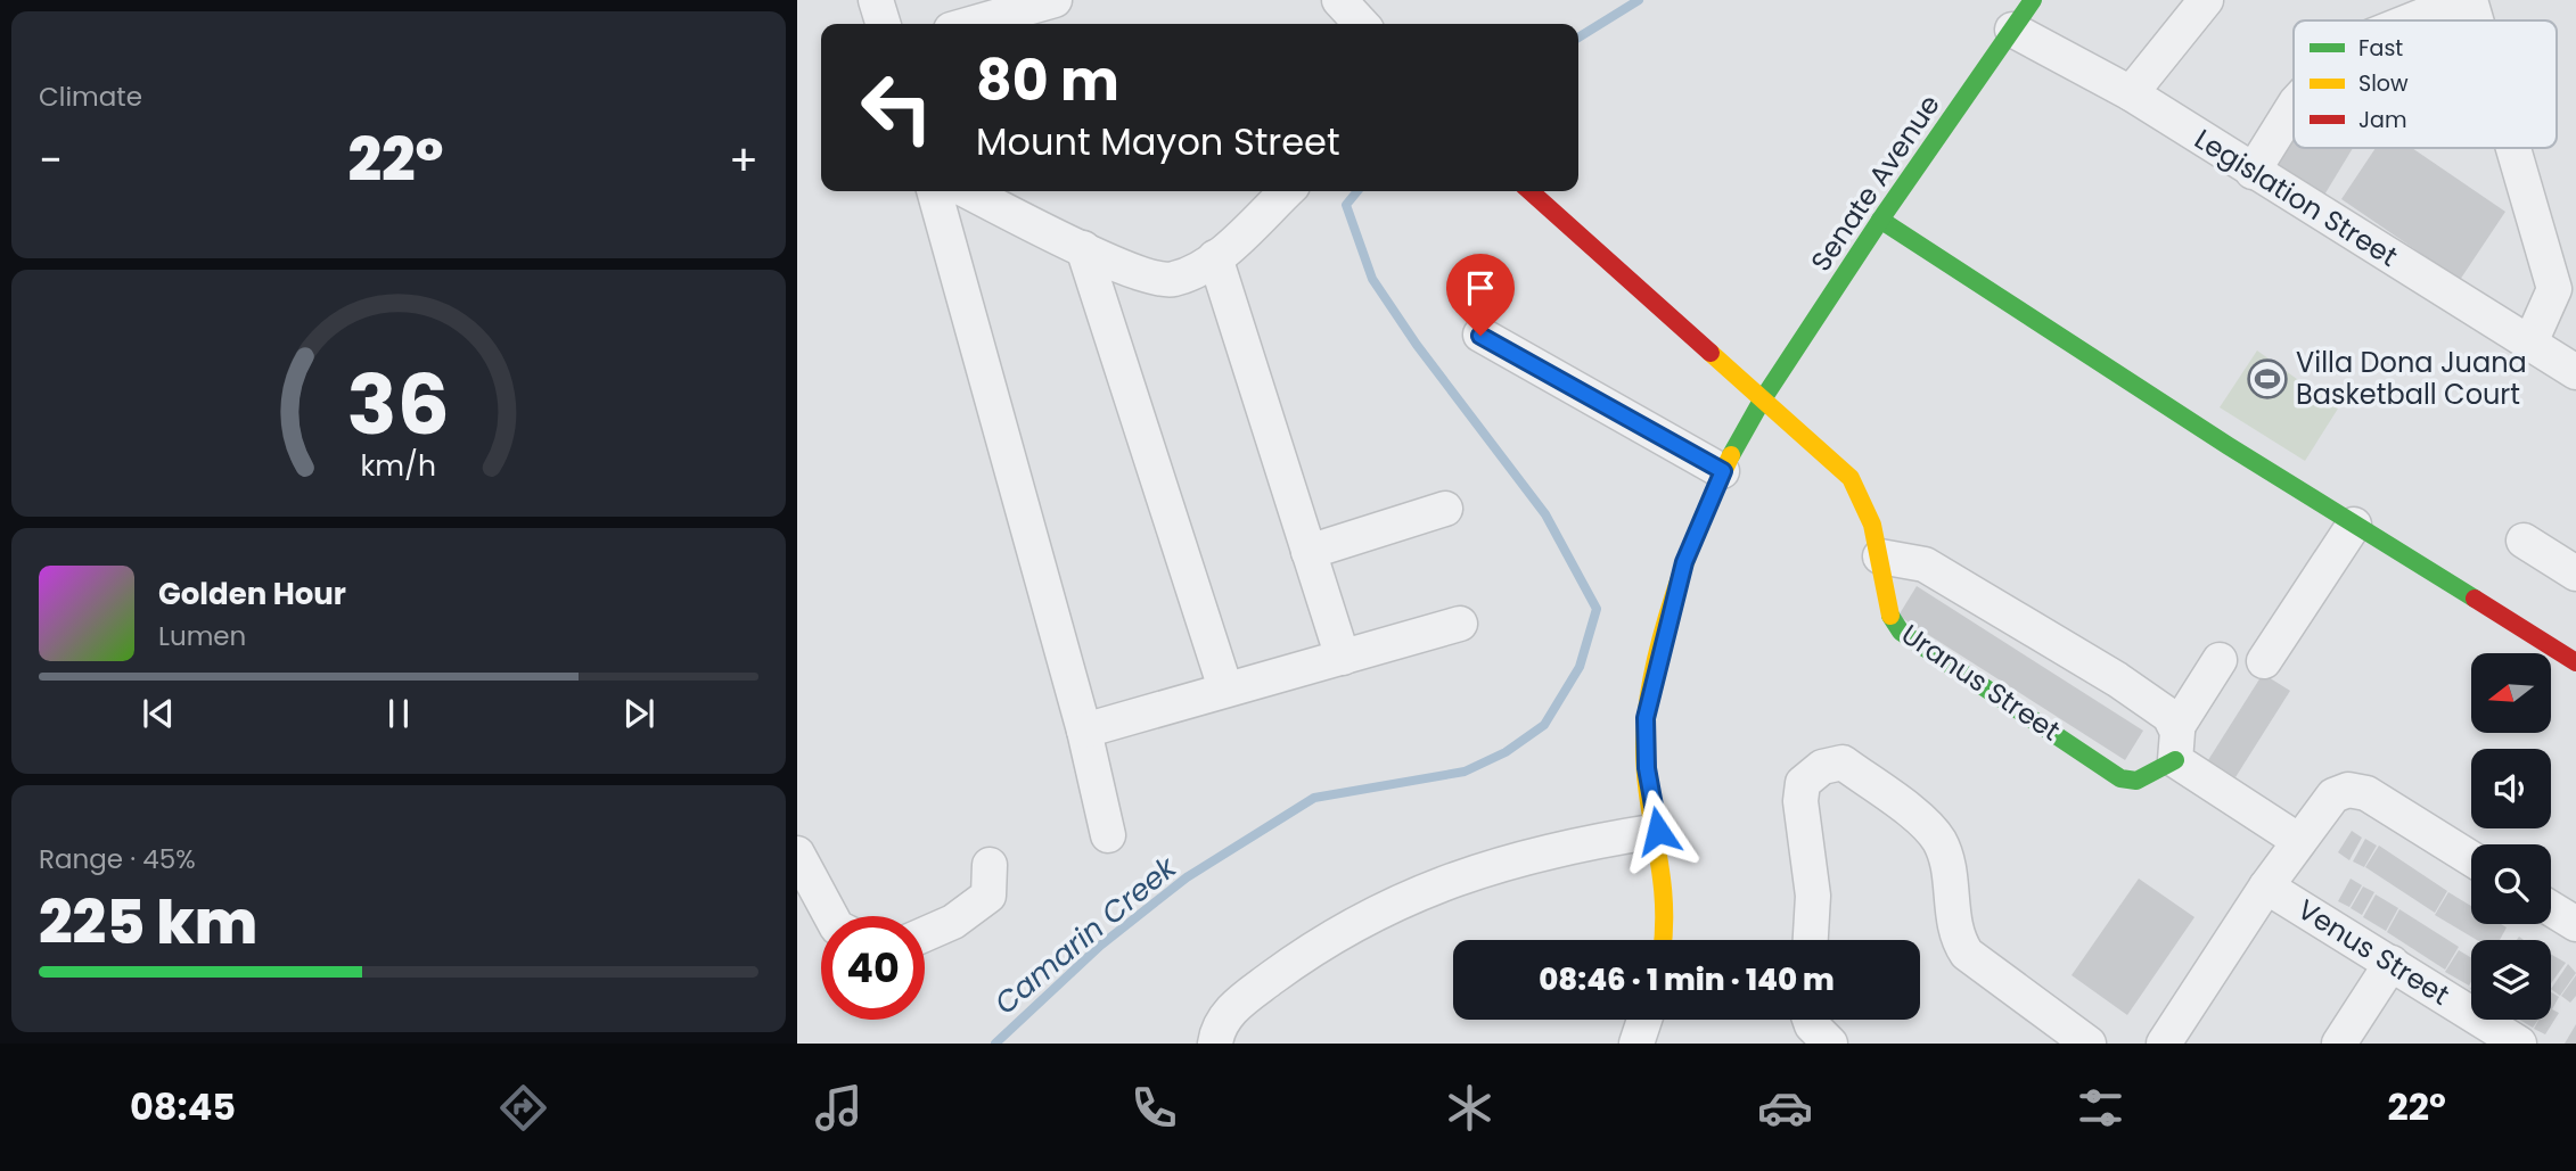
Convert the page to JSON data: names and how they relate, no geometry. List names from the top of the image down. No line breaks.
{"streets":{"street":["Senate Avenue","Legislation Street","Uranus Street","Venus Street"]},"crossings":[["Senate Avenue","Legislation Street"],["Senate Avenue","Uranus Street"]],"water":["Camarin Creek"],"places":{"sports":["Villa Dona Juana Basketball Court"]},"legend":["Fast","Slow","Jam"],"north":"left","page":{"tile":["Climate",["Range · 45%","225 km"]],"turn":["80 m","Mount Mayon Street"],"heat":["−","22°","+"],"song":["Golden Hour","Lumen"],"limit":"40","trip":"08:46 · 1 min · 140 m","tabs":["08:45","22°"],"gauge":["36","km/h"]}}
